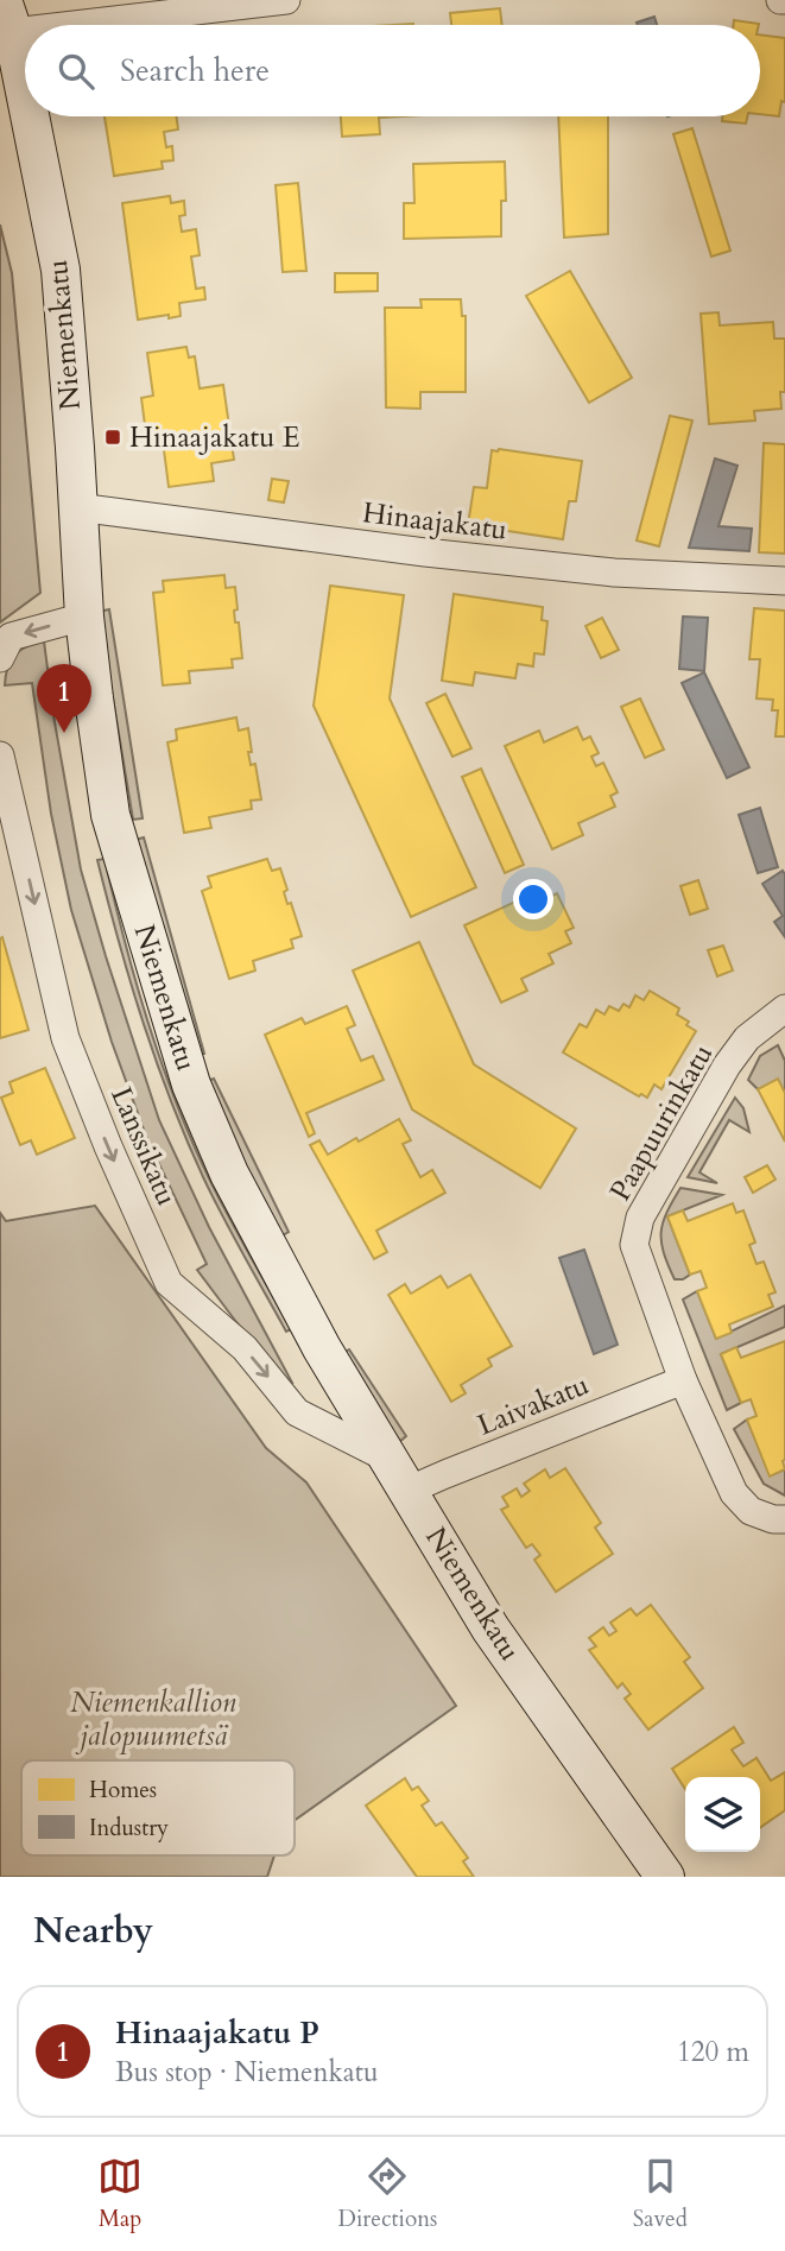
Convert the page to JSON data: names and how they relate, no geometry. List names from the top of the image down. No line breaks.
{"streets":{"street":["Niemenkatu","Hinaajakatu","Paapuurinkatu","Lanssikatu","Laivakatu"]},"crossings":[["Niemenkatu","Hinaajakatu"],["Niemenkatu","Lanssikatu"],["Niemenkatu","Laivakatu"],["Paapuurinkatu","Laivakatu"]],"one_way":["Lanssikatu"],"parks":["Niemenkallion jalopuumetsä"],"places":{"transit":["Hinaajakatu E"]},"legend":["Homes","Industry"],"page":{"search":"Search here","pins":"1","heading":"Nearby","list":[{"mark":"1","name":"Hinaajakatu P","note":"Bus stop · Niemenkatu","value":"120 m"}],"nav":["Map","Directions","Saved"]}}
